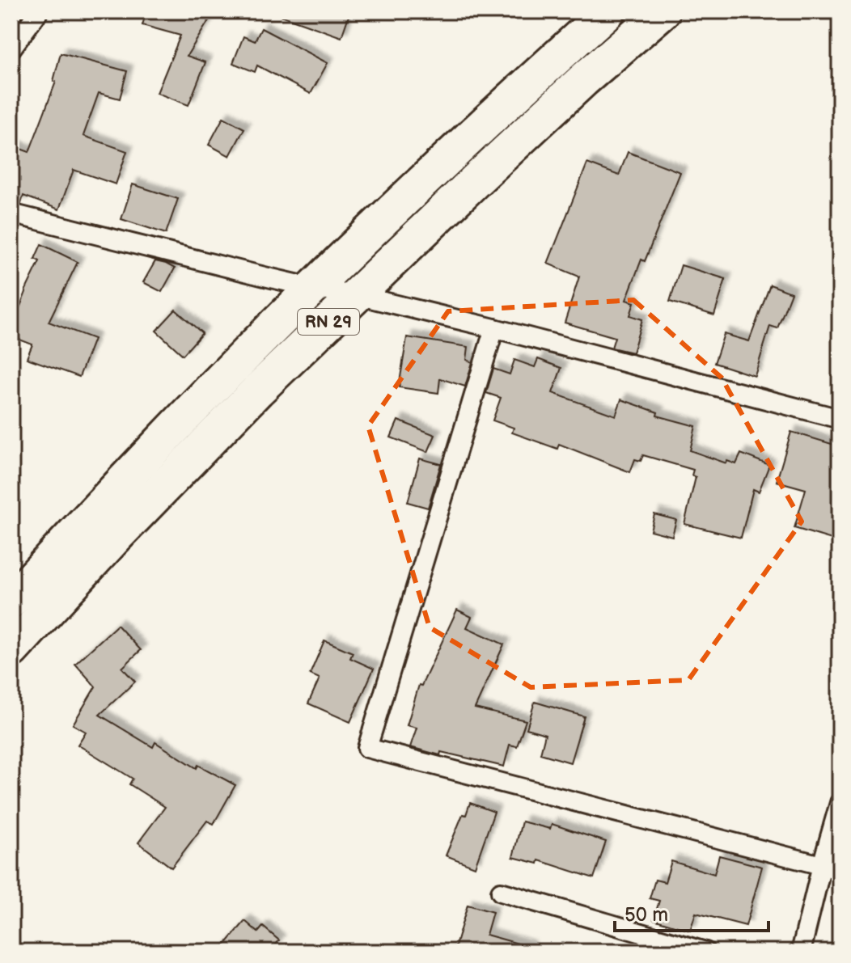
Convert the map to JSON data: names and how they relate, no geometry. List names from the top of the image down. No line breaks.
{"streets":{"highway":["RN 29"]},"scale_bar":"50 m"}
